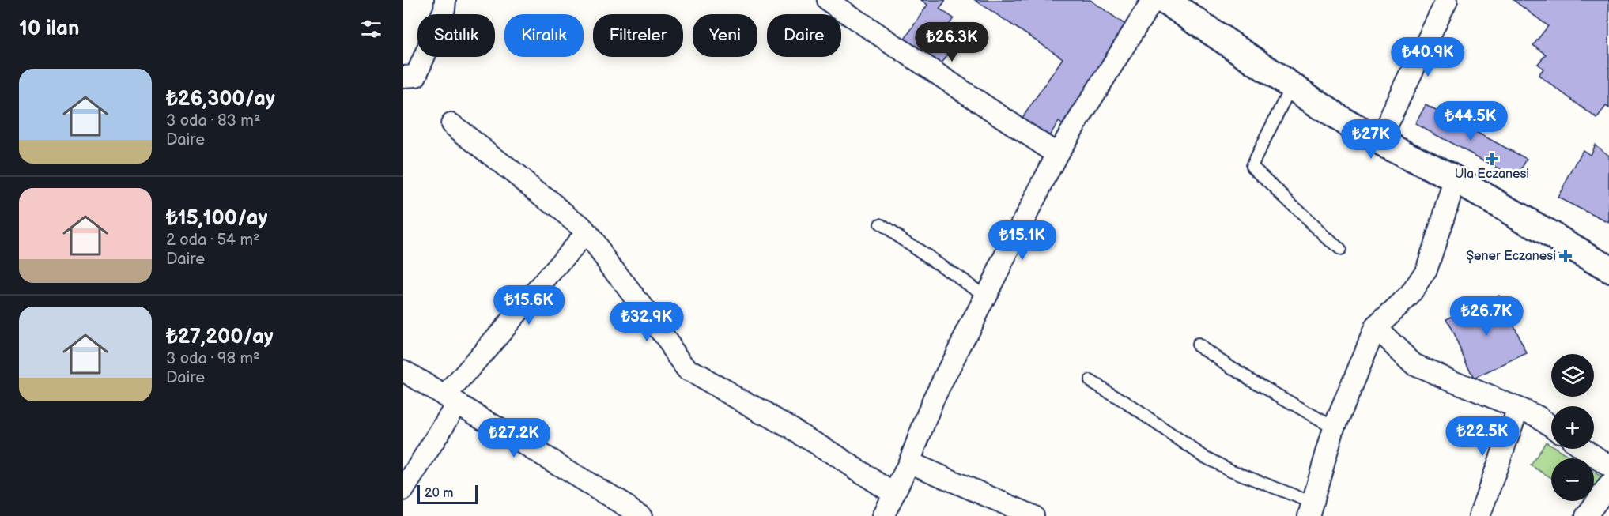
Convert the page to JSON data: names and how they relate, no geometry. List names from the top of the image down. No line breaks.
{"places":{"health":["Ula Eczanesi","Şener Eczanesi"]},"scale_bar":"20 m","page":{"heading":"10 ilan","chip":["Satılık","Kiralık","Filtreler","Yeni","Daire"],"price":["₺26.3K","₺40.9K","₺44.5K","₺27K","₺15.1K","₺15.6K","₺26.7K","₺32.9K","₺22.5K","₺27.2K"],"list":[{"name":"₺26,300/ay","note":"3 oda · 83 m² · Daire"},{"name":"₺15,100/ay","note":"2 oda · 54 m² · Daire"},{"name":"₺27,200/ay","note":"3 oda · 98 m² · Daire"}],"map_buttons":["+","−"],"scale":"20 m"}}
